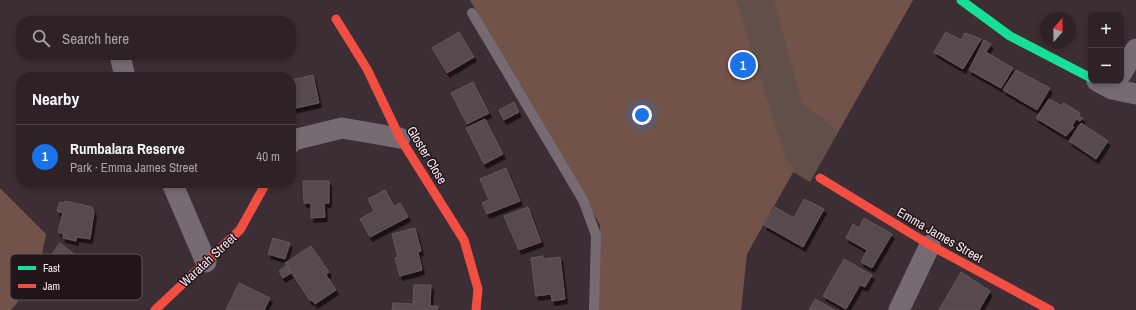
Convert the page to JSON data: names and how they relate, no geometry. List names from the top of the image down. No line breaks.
{"streets":{"street":["Gloster Close","Emma James Street","Waratah Street"]},"legend":["Fast","Jam"],"north":"top","page":{"map_buttons":["+","−"],"search":"Search here","pins":"1","heading":"Nearby","list":[{"mark":"1","name":"Rumbalara Reserve","note":"Park · Emma James Street","value":"40 m"}]}}
